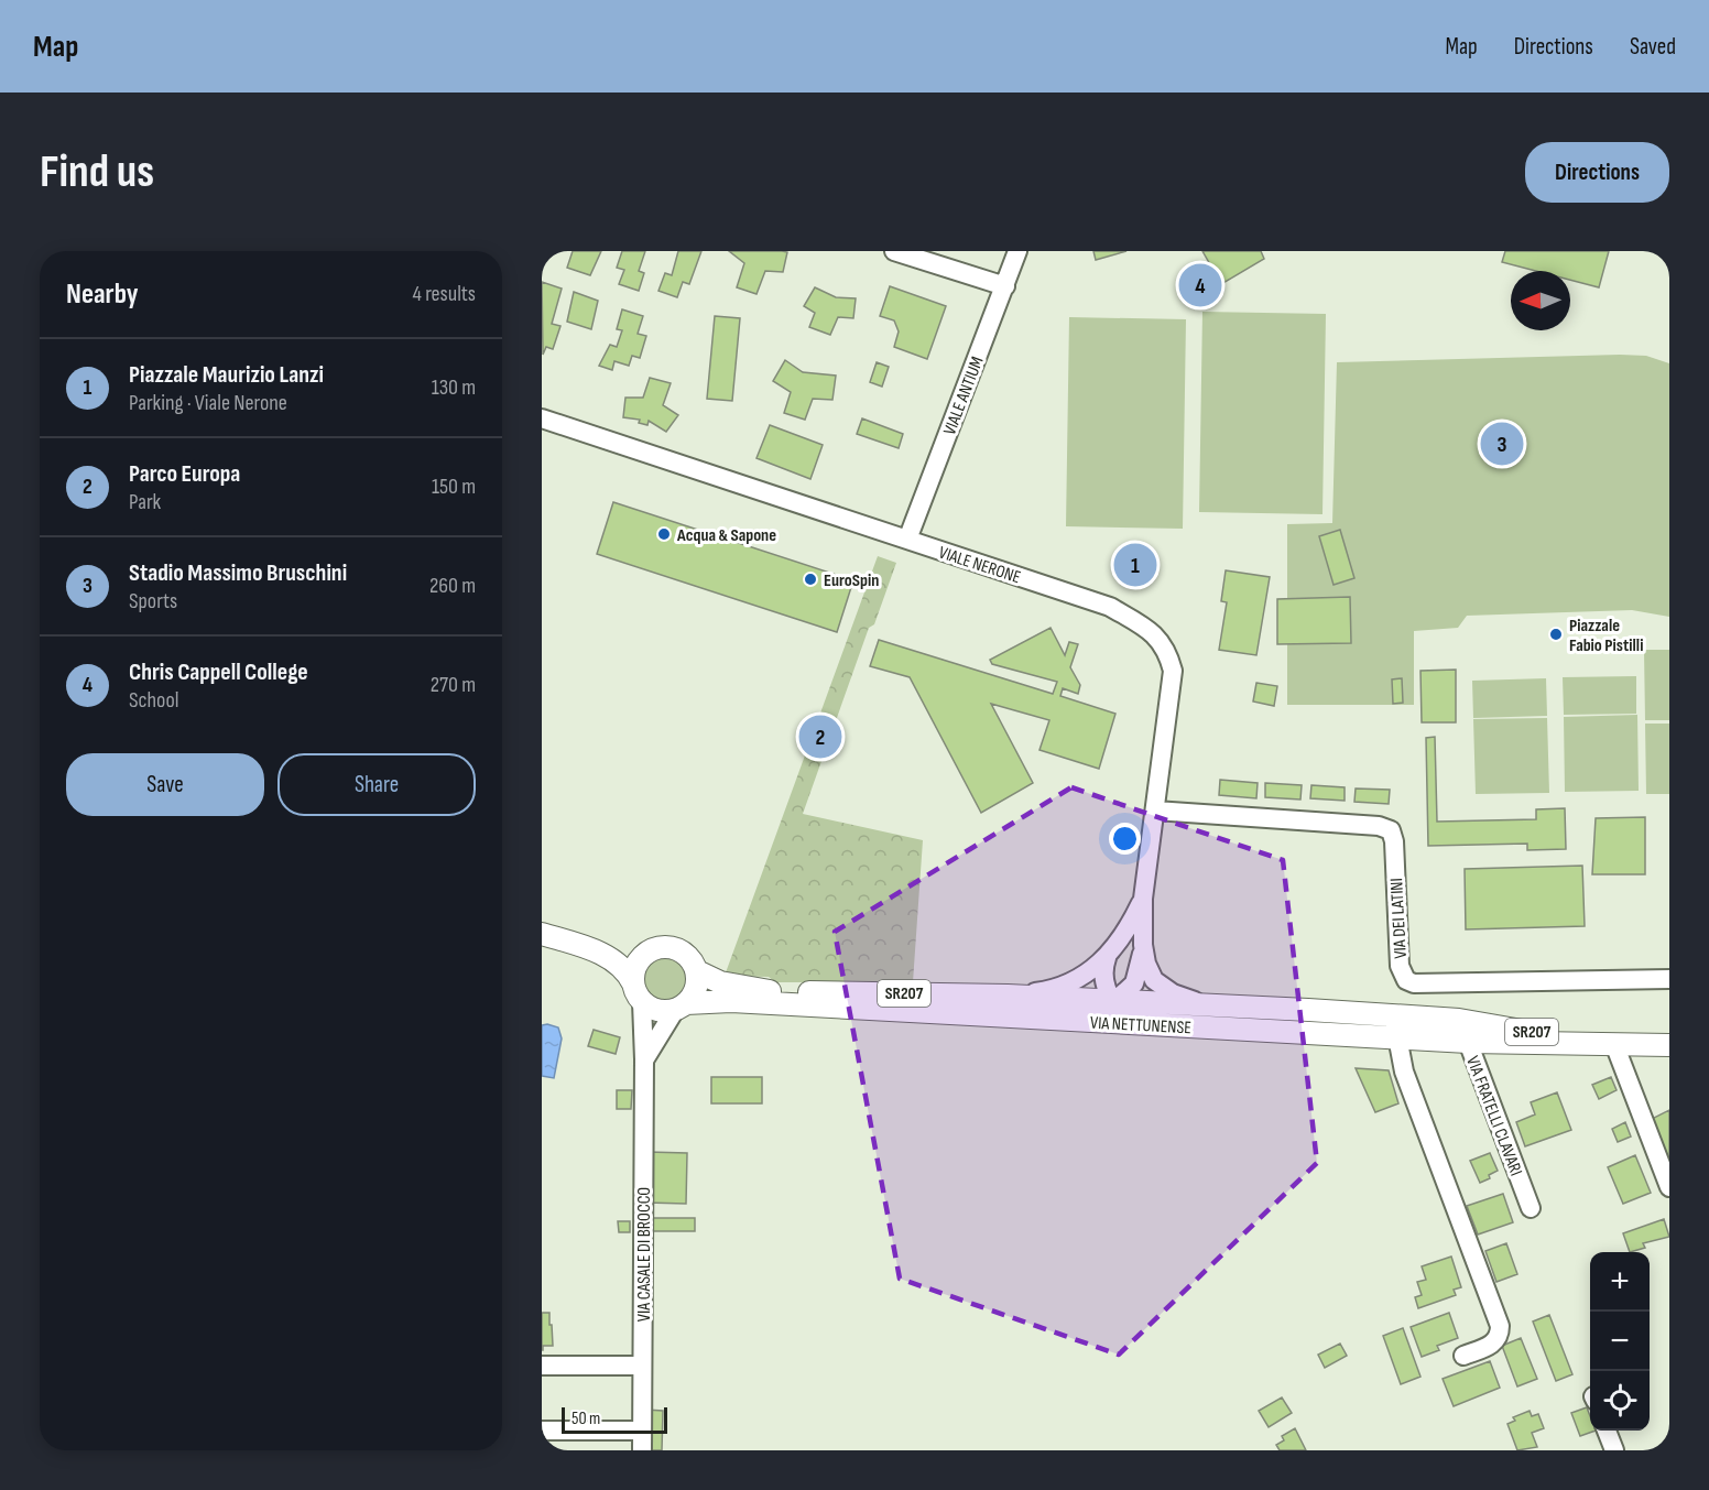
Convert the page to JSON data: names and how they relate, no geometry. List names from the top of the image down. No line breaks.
{"streets":{"main road":["SR207","VIA NETTUNENSE"],"street":["VIALE ANTIUM","VIALE NERONE","VIA DEI LATINI","VIA FRATELLI CLAVARI","VIA CASALE DI BROCCO"]},"crossings":[["VIALE ANTIUM","VIALE NERONE"],["VIALE NERONE","VIA DEI LATINI"],["VIALE NERONE","VIA NETTUNENSE"],["VIA NETTUNENSE","VIA FRATELLI CLAVARI"],["VIA NETTUNENSE","VIA CASALE DI BROCCO"]],"places":["Acqua & Sapone","EuroSpin","Piazzale Fabio Pistilli"],"scale_bar":"50 m","north":"left","page":{"header":"Map","nav":["Map","Directions","Saved"],"buttons":["Directions",["Save","Share"]],"title":"Find us","heading":["Nearby","4 results"],"pins":["4","3","1","2"],"list":[{"mark":"1","name":"Piazzale Maurizio Lanzi","note":"Parking · Viale Nerone","value":"130 m"},{"mark":"2","name":"Parco Europa","note":"Park","value":"150 m"},{"mark":"3","name":"Stadio Massimo Bruschini","note":"Sports","value":"260 m"},{"mark":"4","name":"Chris Cappell College","note":"School","value":"270 m"}],"map_buttons":["+","−"],"scale":"50 m"}}
